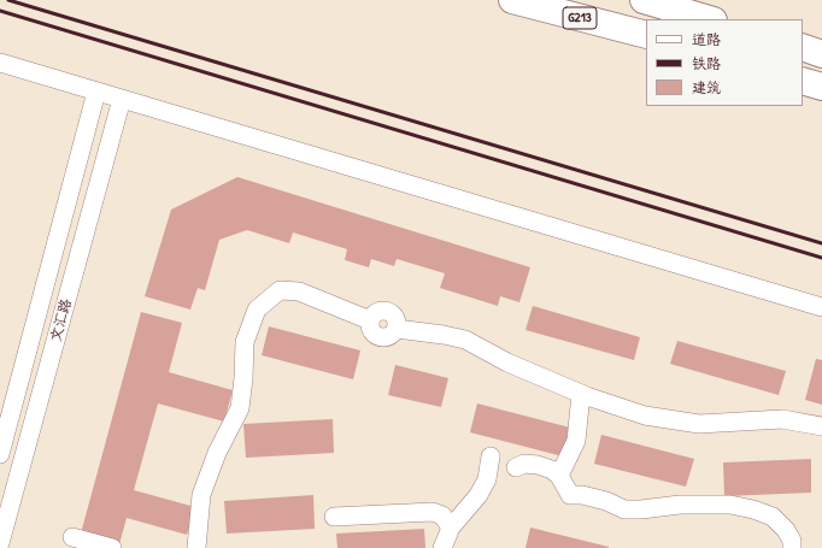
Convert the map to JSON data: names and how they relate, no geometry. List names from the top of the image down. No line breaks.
{"streets":{"highway":["G213"],"street":["文汇路"]},"legend":["道路","铁路","建筑"]}
